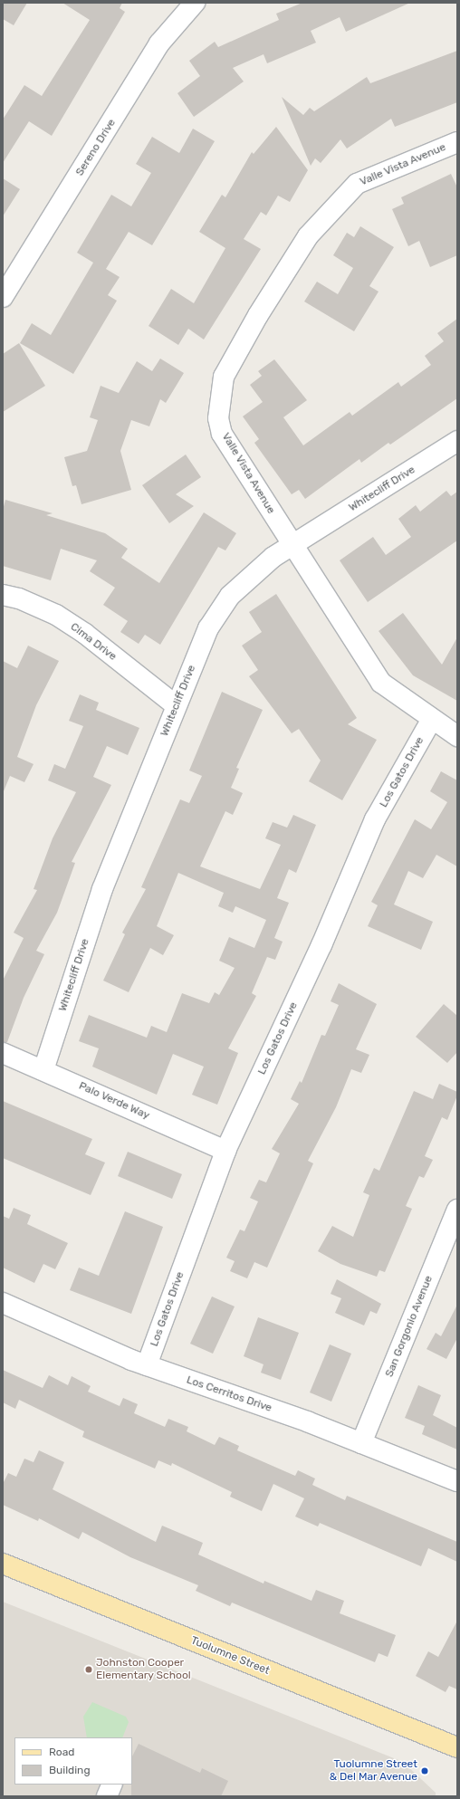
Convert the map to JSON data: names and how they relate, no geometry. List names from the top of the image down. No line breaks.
{"streets":{"main road":["Tuolumne Street"],"street":["Sereno Drive","Valle Vista Avenue","Whitecliff Drive","Cima Drive","Los Gatos Drive","Palo Verde Way","San Gorgonio Avenue","Los Cerritos Drive"]},"crossings":[["Valle Vista Avenue","Whitecliff Drive"],["Valle Vista Avenue","Los Gatos Drive"],["Whitecliff Drive","Cima Drive"],["Whitecliff Drive","Palo Verde Way"],["Los Gatos Drive","Palo Verde Way"],["Los Gatos Drive","Los Cerritos Drive"],["San Gorgonio Avenue","Los Cerritos Drive"]],"places":["Johnston Cooper Elementary School","Tuolumne Street & Del Mar Avenue"],"legend":["Road","Building"]}
